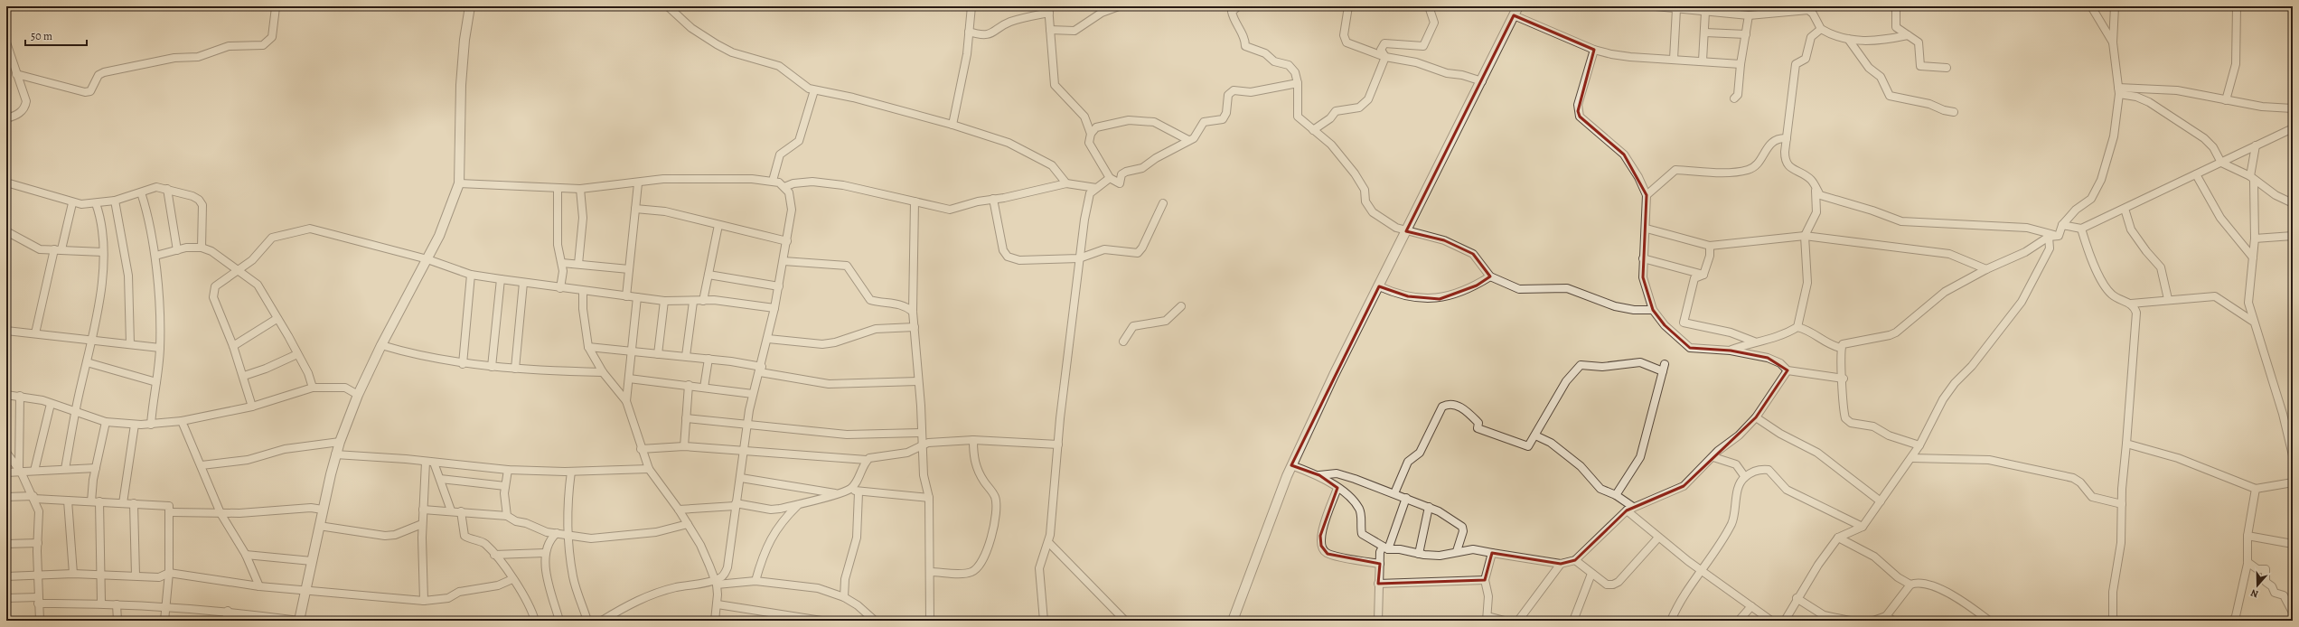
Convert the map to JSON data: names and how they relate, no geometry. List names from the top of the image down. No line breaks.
{"scale_bar":"50 m","north":"bottom"}
